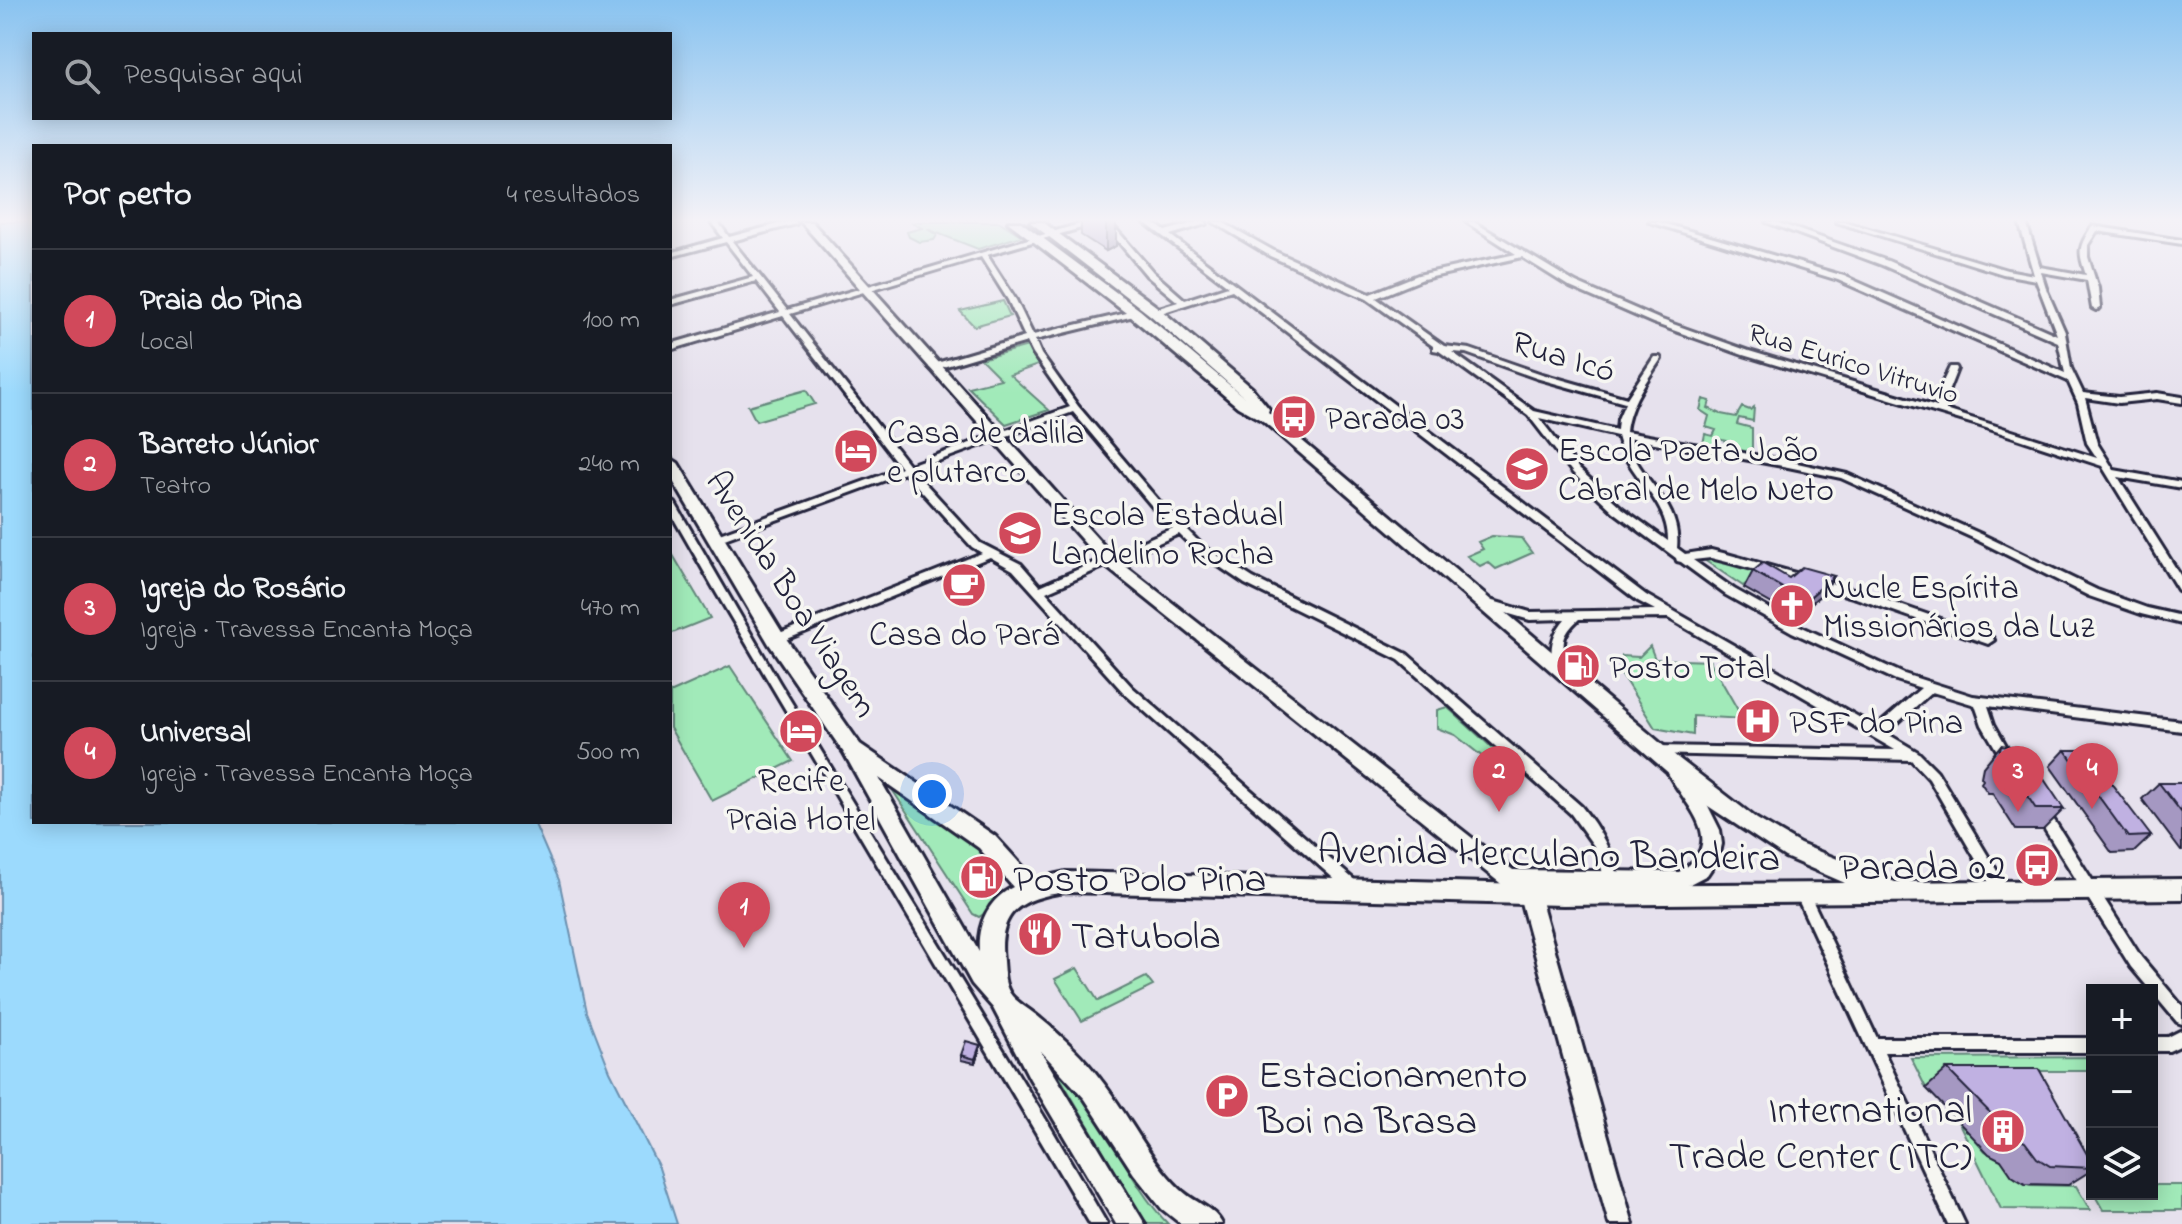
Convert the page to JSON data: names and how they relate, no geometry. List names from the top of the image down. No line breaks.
{"streets":{"main road":["Avenida Boa Viagem","Avenida Herculano Bandeira"],"street":["Rua Icó","Rua Eurico Vitruvio"]},"places":{"bus stop":["Parada 03","Parada 02"],"hotel":["Casa de dalila e plutarco","Recife Praia Hotel"],"school or university":["Escola Poeta João Cabral de Melo Neto","Escola Estadual Landelino Rocha"],"cafe":["Casa do Pará"],"church":["Nucle Espírita Missionários da Luz"],"fuel station":["Posto Total","Posto Polo Pina"],"hospital":["PSF do Pina"],"restaurant":["Tatubola"],"parking":["Estacionamento Boi na Brasa"],"building":["International Trade Center (ITC)"]},"page":{"search":"Pesquisar aqui","heading":["Por perto","4 resultados"],"list":[{"mark":"1","name":"Praia do Pina","note":"Local","value":"100 m"},{"mark":"2","name":"Barreto Júnior","note":"Teatro","value":"240 m"},{"mark":"3","name":"Igreja do Rosário","note":"Igreja · Travessa Encanta Moça","value":"470 m"},{"mark":"4","name":"Universal","note":"Igreja · Travessa Encanta Moça","value":"500 m"}],"pins":["4","2","3","1"],"map_buttons":["+","−"]}}
